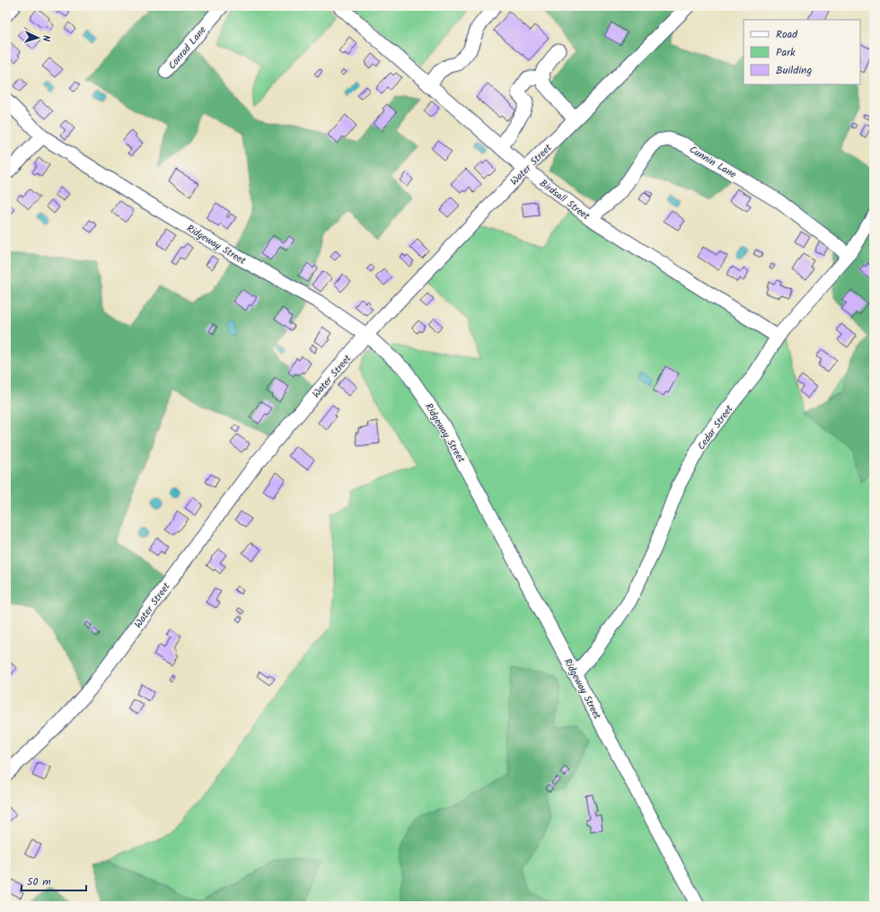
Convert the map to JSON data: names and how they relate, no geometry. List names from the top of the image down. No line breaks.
{"streets":{"street":["Conrad Lane","Cunnin Lane","Water Street","Birdsall Street","Ridgeway Street","Cedar Street"]},"crossings":[["Cunnin Lane","Birdsall Street"],["Cunnin Lane","Cedar Street"],["Water Street","Birdsall Street"],["Water Street","Ridgeway Street"],["Birdsall Street","Cedar Street"],["Ridgeway Street","Cedar Street"]],"legend":["Road","Park","Building"],"scale_bar":"50 m","north":"right"}
